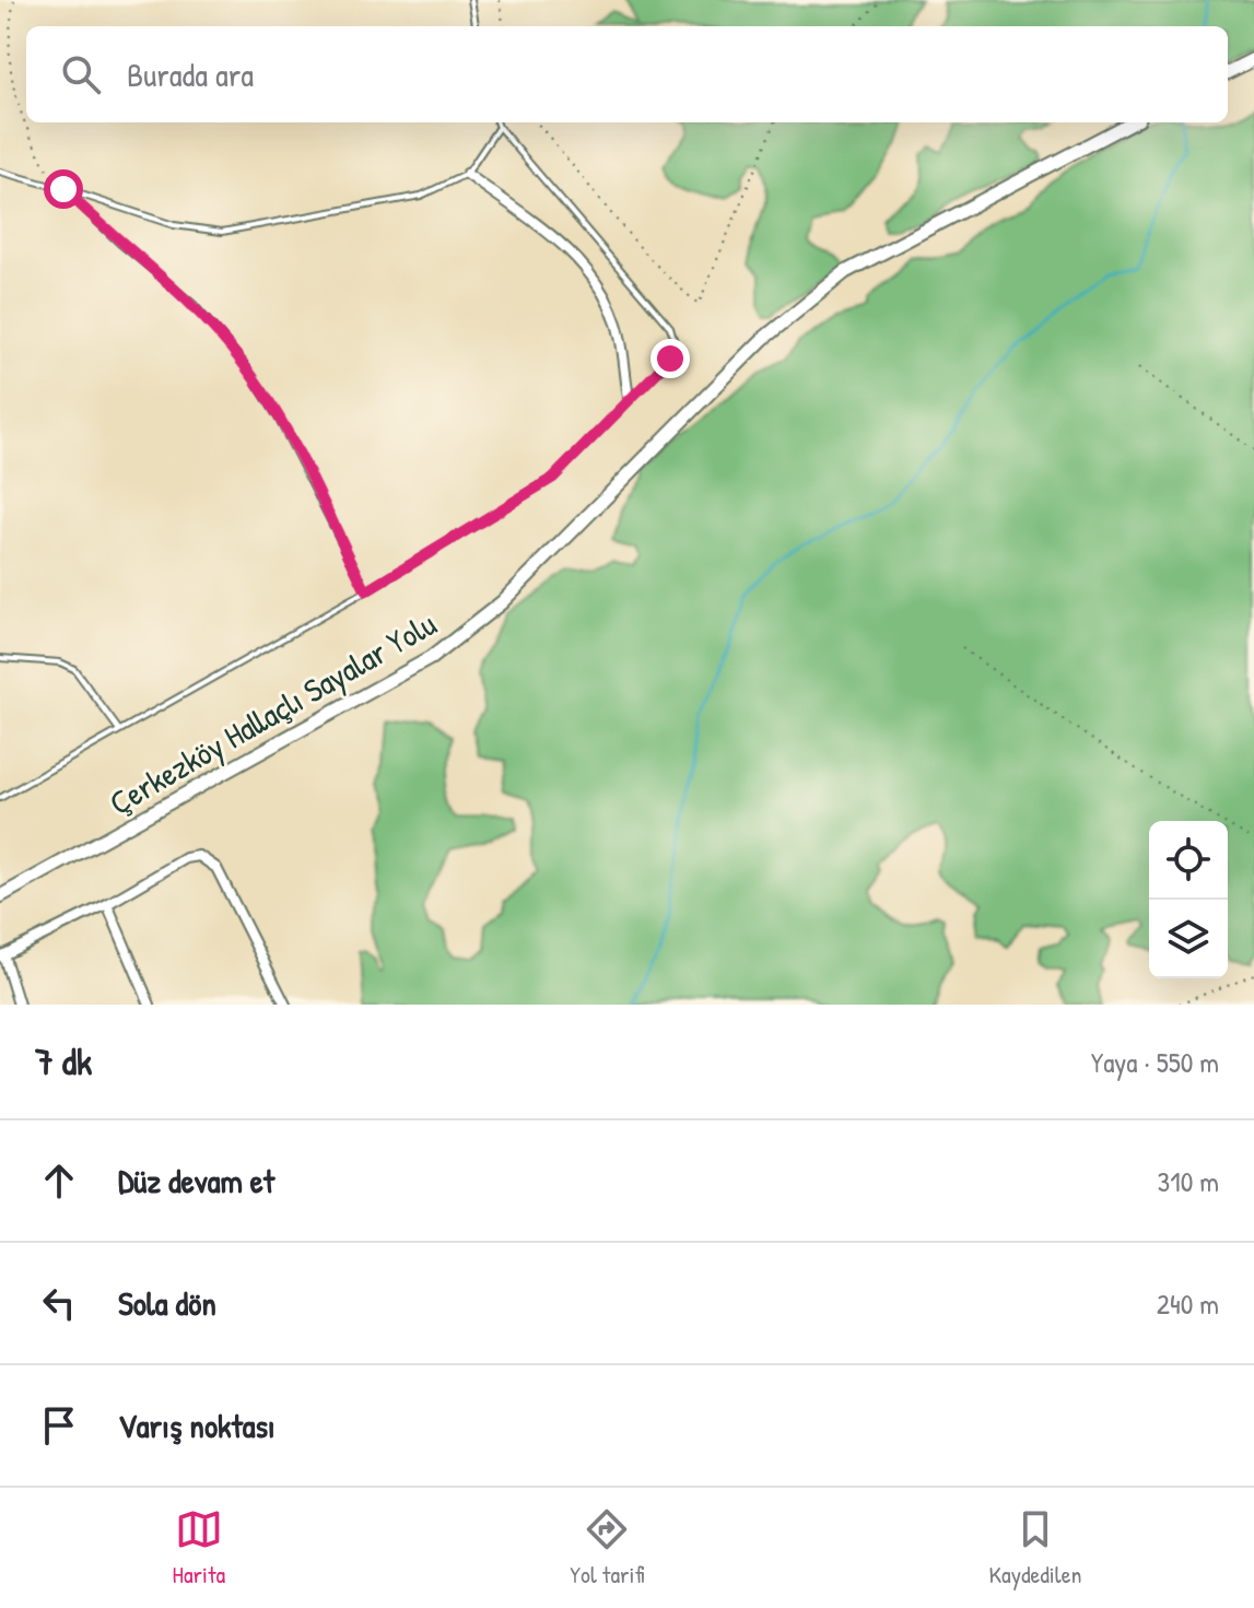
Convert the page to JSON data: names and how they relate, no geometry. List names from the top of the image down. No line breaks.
{"streets":{"main road":["Çerkezköy Hallaçlı Sayalar Yolu"]},"page":{"search":"Burada ara","heading":["7 dk","Yaya · 550 m"],"list":[["Düz devam et","310 m"],["Sola dön","240 m"],"Varış noktası"],"nav":["Harita","Yol tarifi","Kaydedilen"]}}
